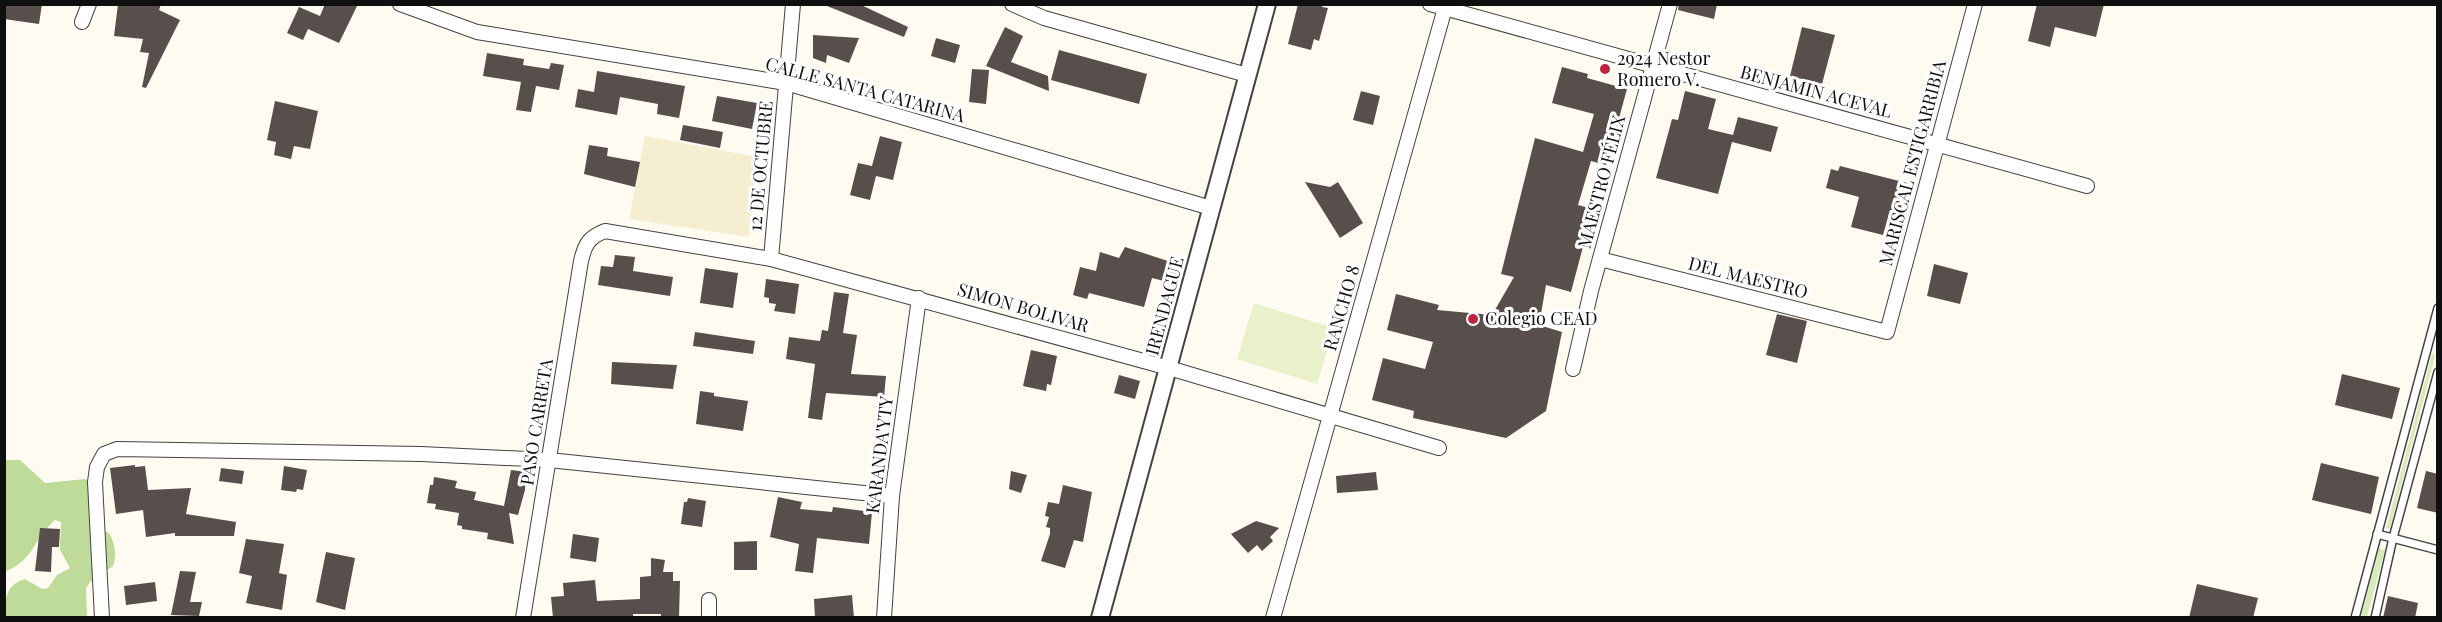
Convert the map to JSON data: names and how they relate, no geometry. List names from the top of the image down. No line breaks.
{"streets":{"street":["CALLE SANTA CATARINA","BENJAMIN ACEVAL","MARISCAL ESTIGARRIBIA","12 DE OCTUBRE","MAESTRO FÉLIX","DEL MAESTRO","IRENDAGUE","SIMON BOLIVAR","RANCHO 8","PASO CARRETA","KARANDA'YTY"]},"crossings":[["CALLE SANTA CATARINA","12 DE OCTUBRE"],["CALLE SANTA CATARINA","IRENDAGUE"],["BENJAMIN ACEVAL","MARISCAL ESTIGARRIBIA"],["BENJAMIN ACEVAL","MAESTRO FÉLIX"],["BENJAMIN ACEVAL","RANCHO 8"],["MARISCAL ESTIGARRIBIA","DEL MAESTRO"],["12 DE OCTUBRE","SIMON BOLIVAR"],["MAESTRO FÉLIX","DEL MAESTRO"],["IRENDAGUE","SIMON BOLIVAR"],["SIMON BOLIVAR","RANCHO 8"],["SIMON BOLIVAR","PASO CARRETA"],["SIMON BOLIVAR","KARANDA'YTY"]],"places":["2924 Nestor Romero V.","Colegio CEAD"]}
